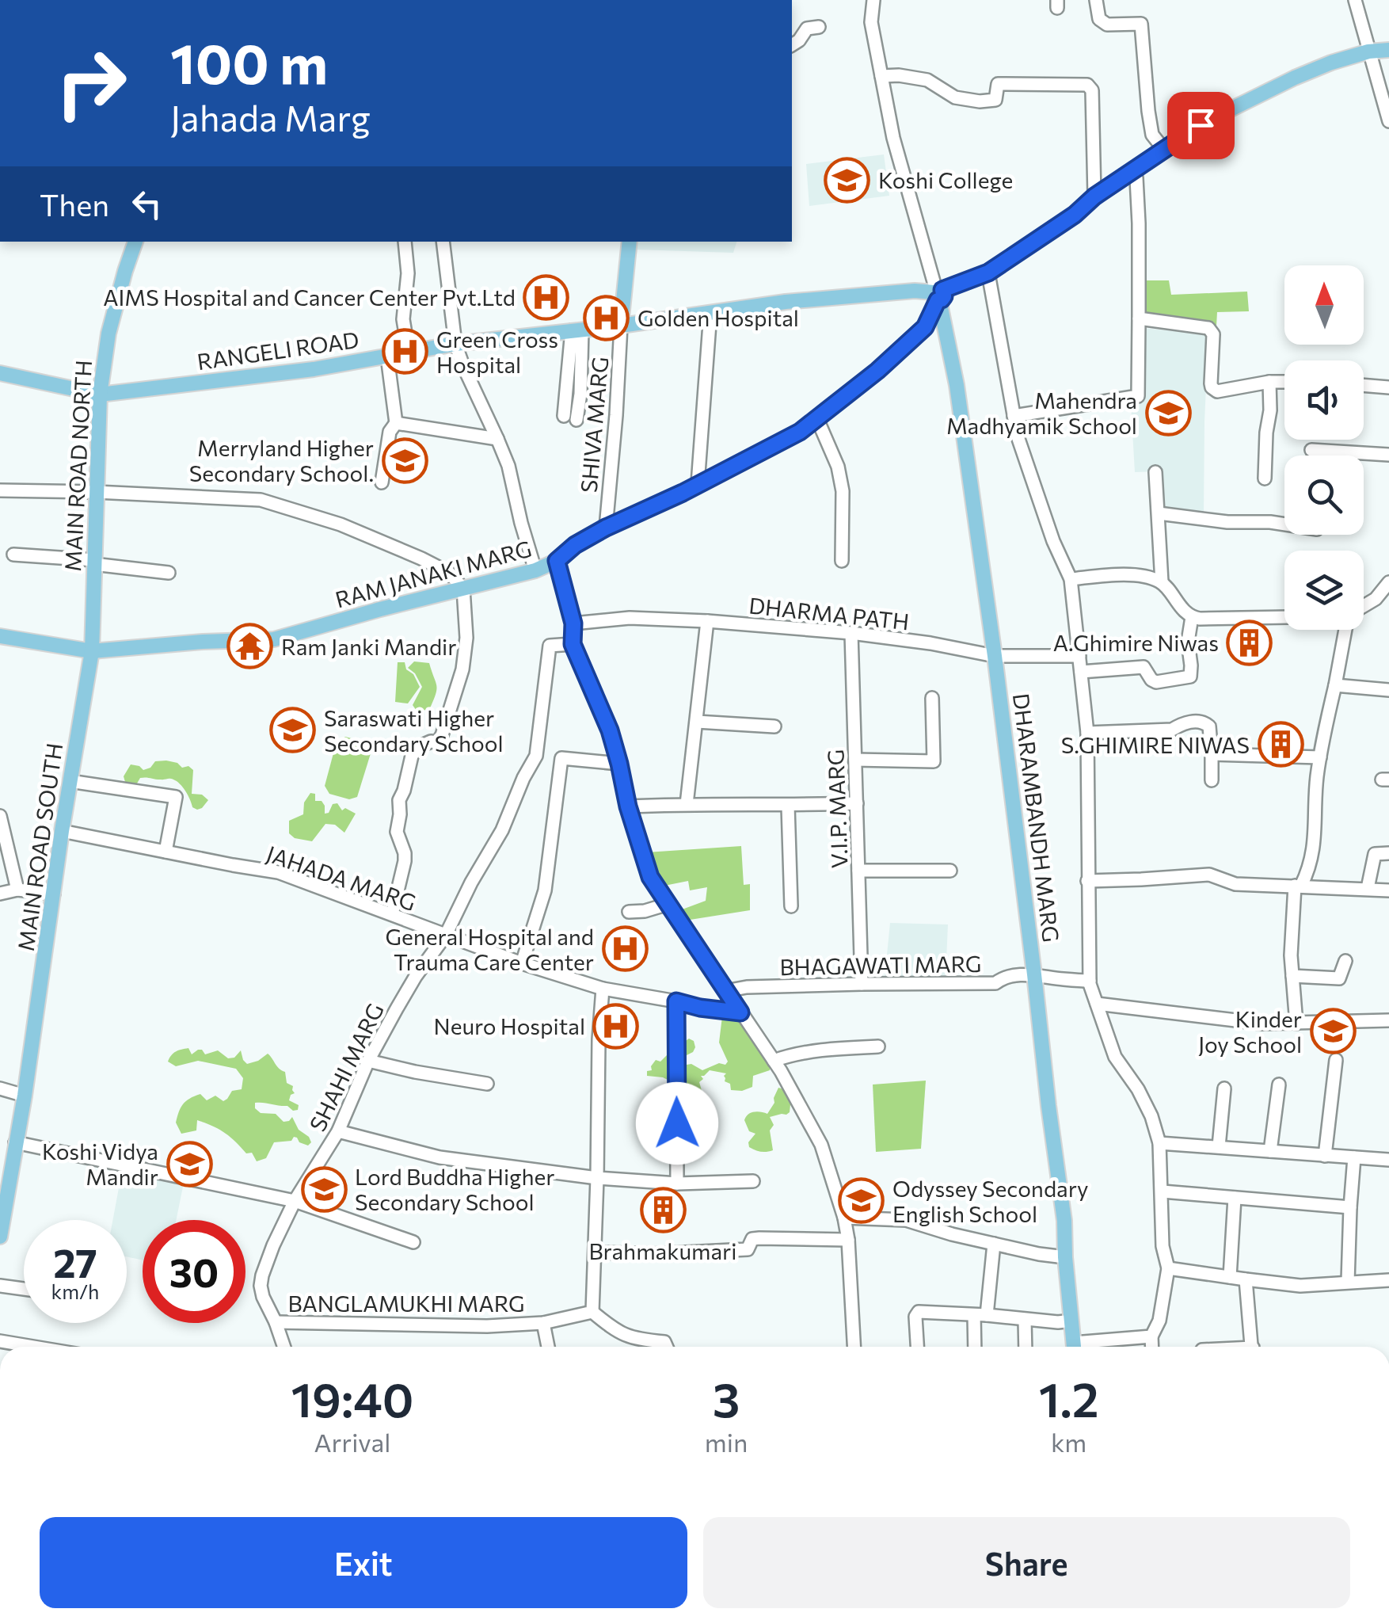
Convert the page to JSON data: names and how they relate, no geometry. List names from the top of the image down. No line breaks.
{"streets":{"main road":["RANGELI ROAD","MAIN ROAD NORTH","RAM JANAKI MARG","DHARAMBANDH MARG","MAIN ROAD SOUTH"],"street":["SHIVA MARG","DHARMA PATH","V.I.P. MARG","JAHADA MARG","BHAGAWATI MARG","SHAHI MARG","BANGLAMUKHI MARG"]},"crossings":[["RANGELI ROAD","SHIVA MARG"],["RANGELI ROAD","MAIN ROAD NORTH"],["RANGELI ROAD","RAM JANAKI MARG"],["RANGELI ROAD","DHARAMBANDH MARG"],["SHIVA MARG","RAM JANAKI MARG"],["MAIN ROAD NORTH","RAM JANAKI MARG"],["MAIN ROAD NORTH","MAIN ROAD SOUTH"],["RAM JANAKI MARG","DHARAMBANDH MARG"],["RAM JANAKI MARG","MAIN ROAD SOUTH"],["DHARMA PATH","V.I.P. MARG"],["DHARMA PATH","DHARAMBANDH MARG"],["V.I.P. MARG","BHAGAWATI MARG"],["DHARAMBANDH MARG","BHAGAWATI MARG"],["MAIN ROAD SOUTH","JAHADA MARG"],["JAHADA MARG","SHAHI MARG"],["SHAHI MARG","BANGLAMUKHI MARG"]],"places":{"school or university":["Koshi College","Mahendra Madhyamik School","Merryland Higher Secondary School.","Saraswati Higher Secondary School","Kinder Joy School","Koshi Vidya Mandir","Lord Buddha Higher Secondary School","Odyssey Secondary English School"],"hospital":["AIMS Hospital and Cancer Center Pvt.Ltd","Golden Hospital","Green Cross Hospital","General Hospital and Trauma Care Center","Neuro Hospital"],"building":["A.Ghimire Niwas","S.GHIMIRE NIWAS","Brahmakumari"],"temple":["Ram Janki Mandir"]},"north":"top","page":{"turn":["100 m","Jahada Marg"],"then":"Then","speed":"27 km/h","limit":"30","eta":["19:40","Arrival","3","min","1.2","km"],"buttons":["Exit","Share"]}}
